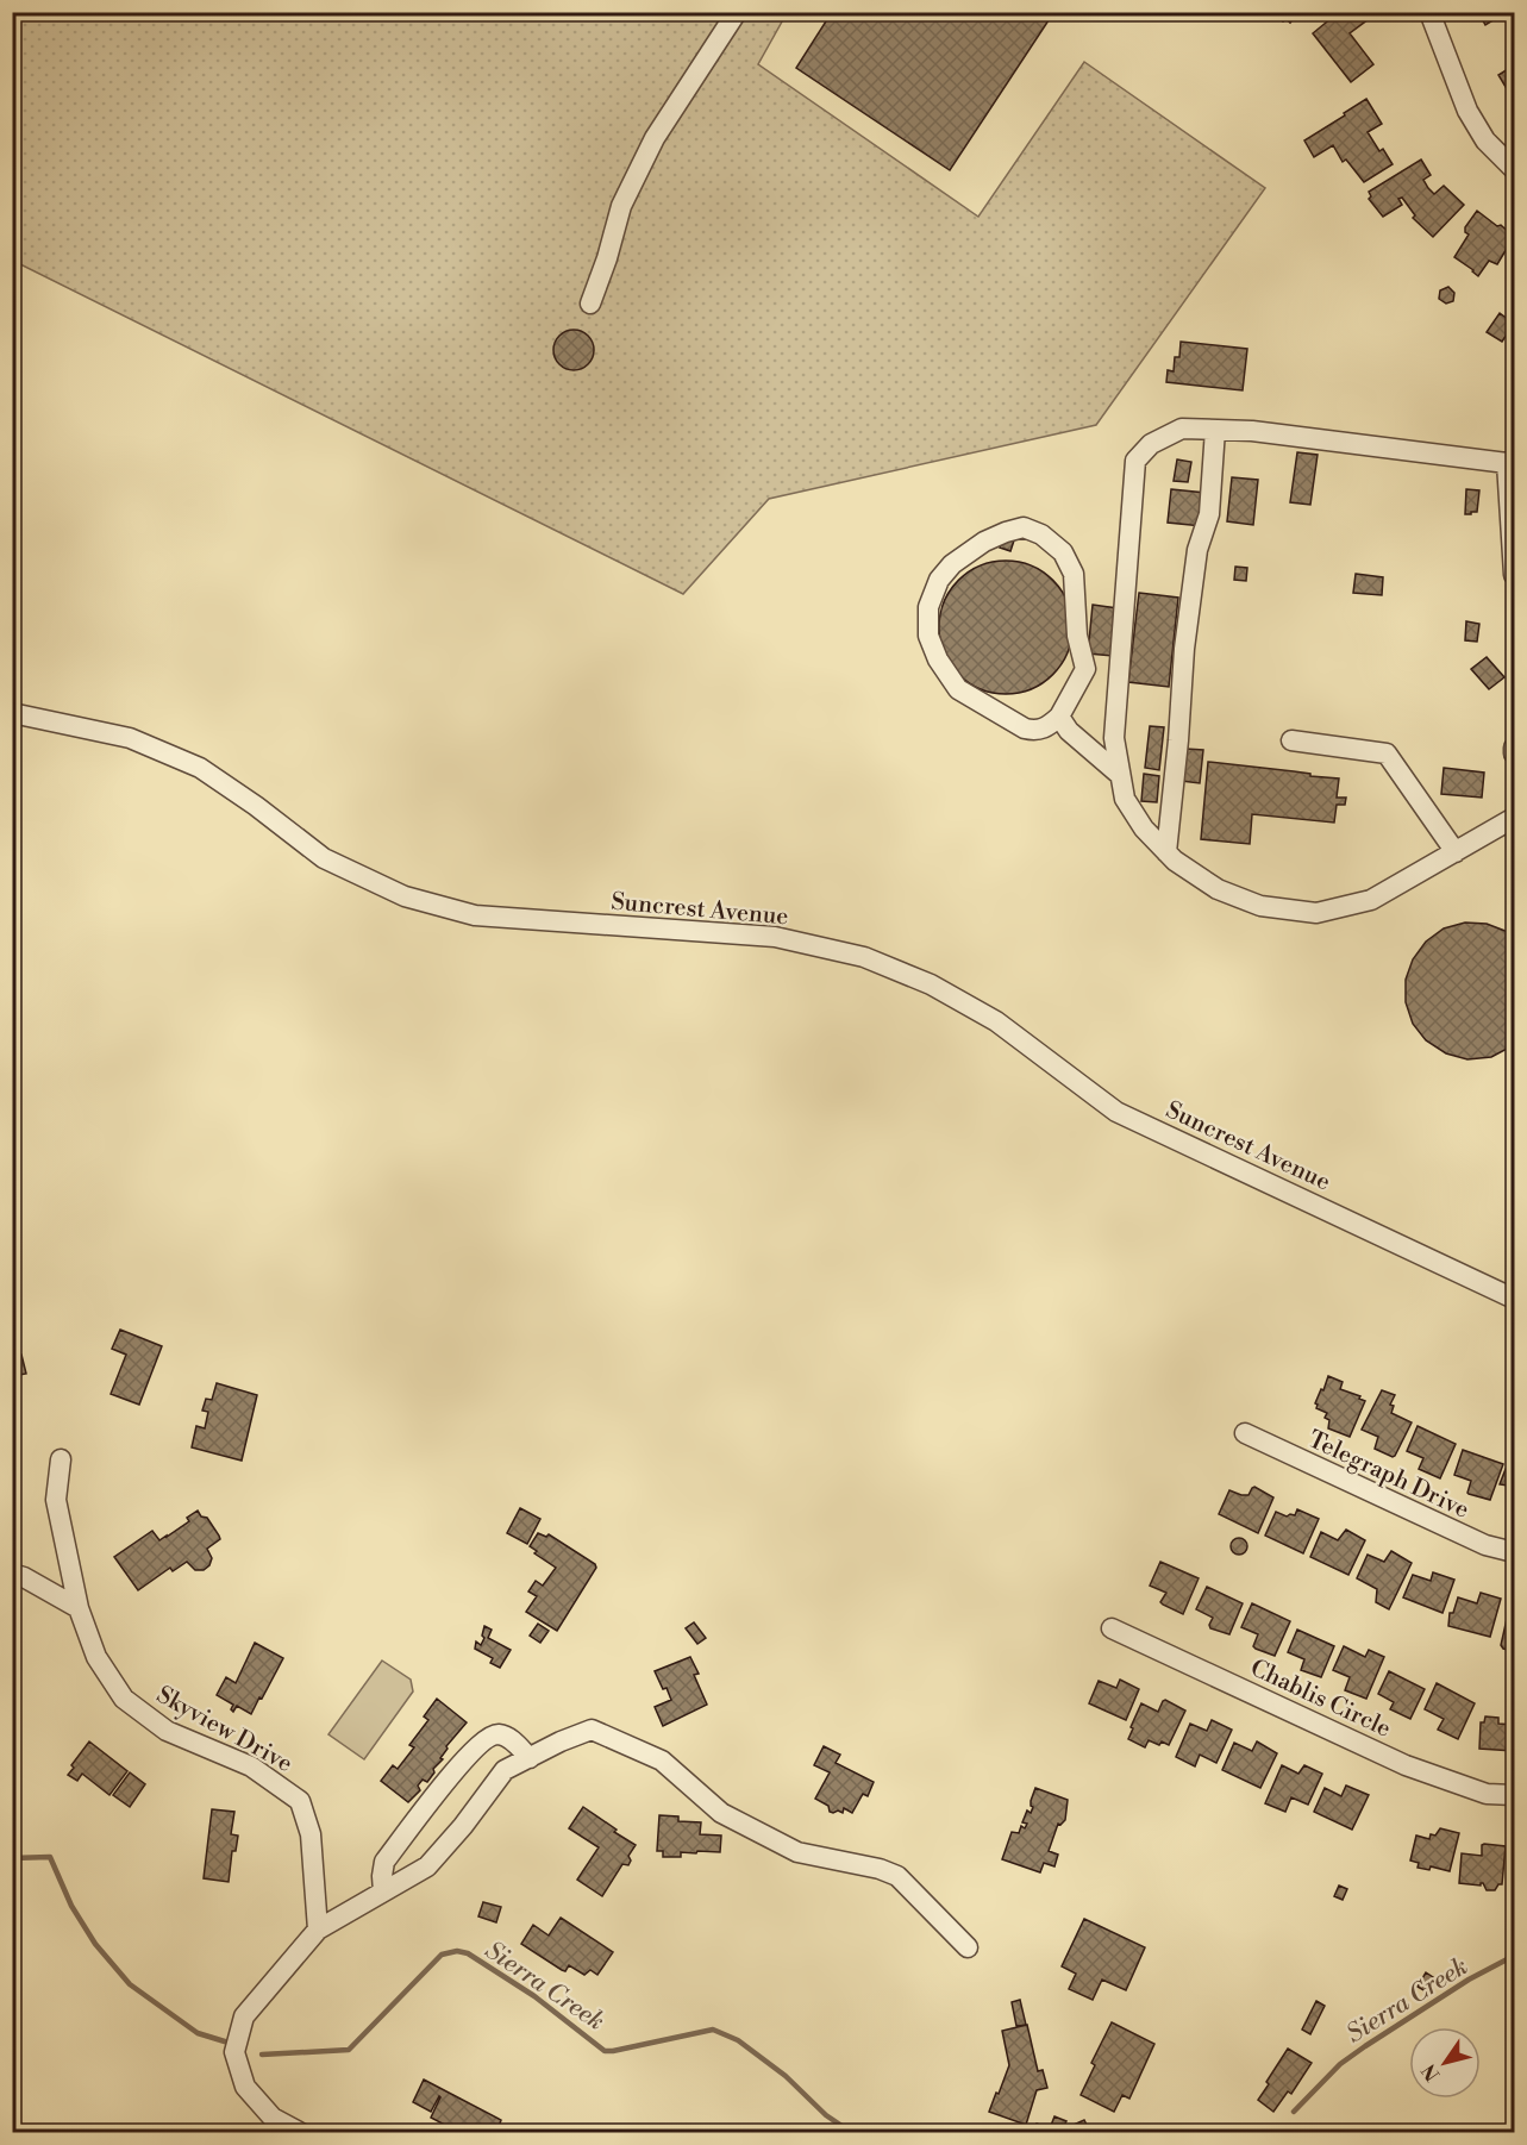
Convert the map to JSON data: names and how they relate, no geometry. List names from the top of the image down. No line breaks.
{"streets":{"street":["Suncrest Avenue","Telegraph Drive","Chablis Circle","Skyview Drive"]},"water":["Sierra Creek"],"north":"bottom left"}
